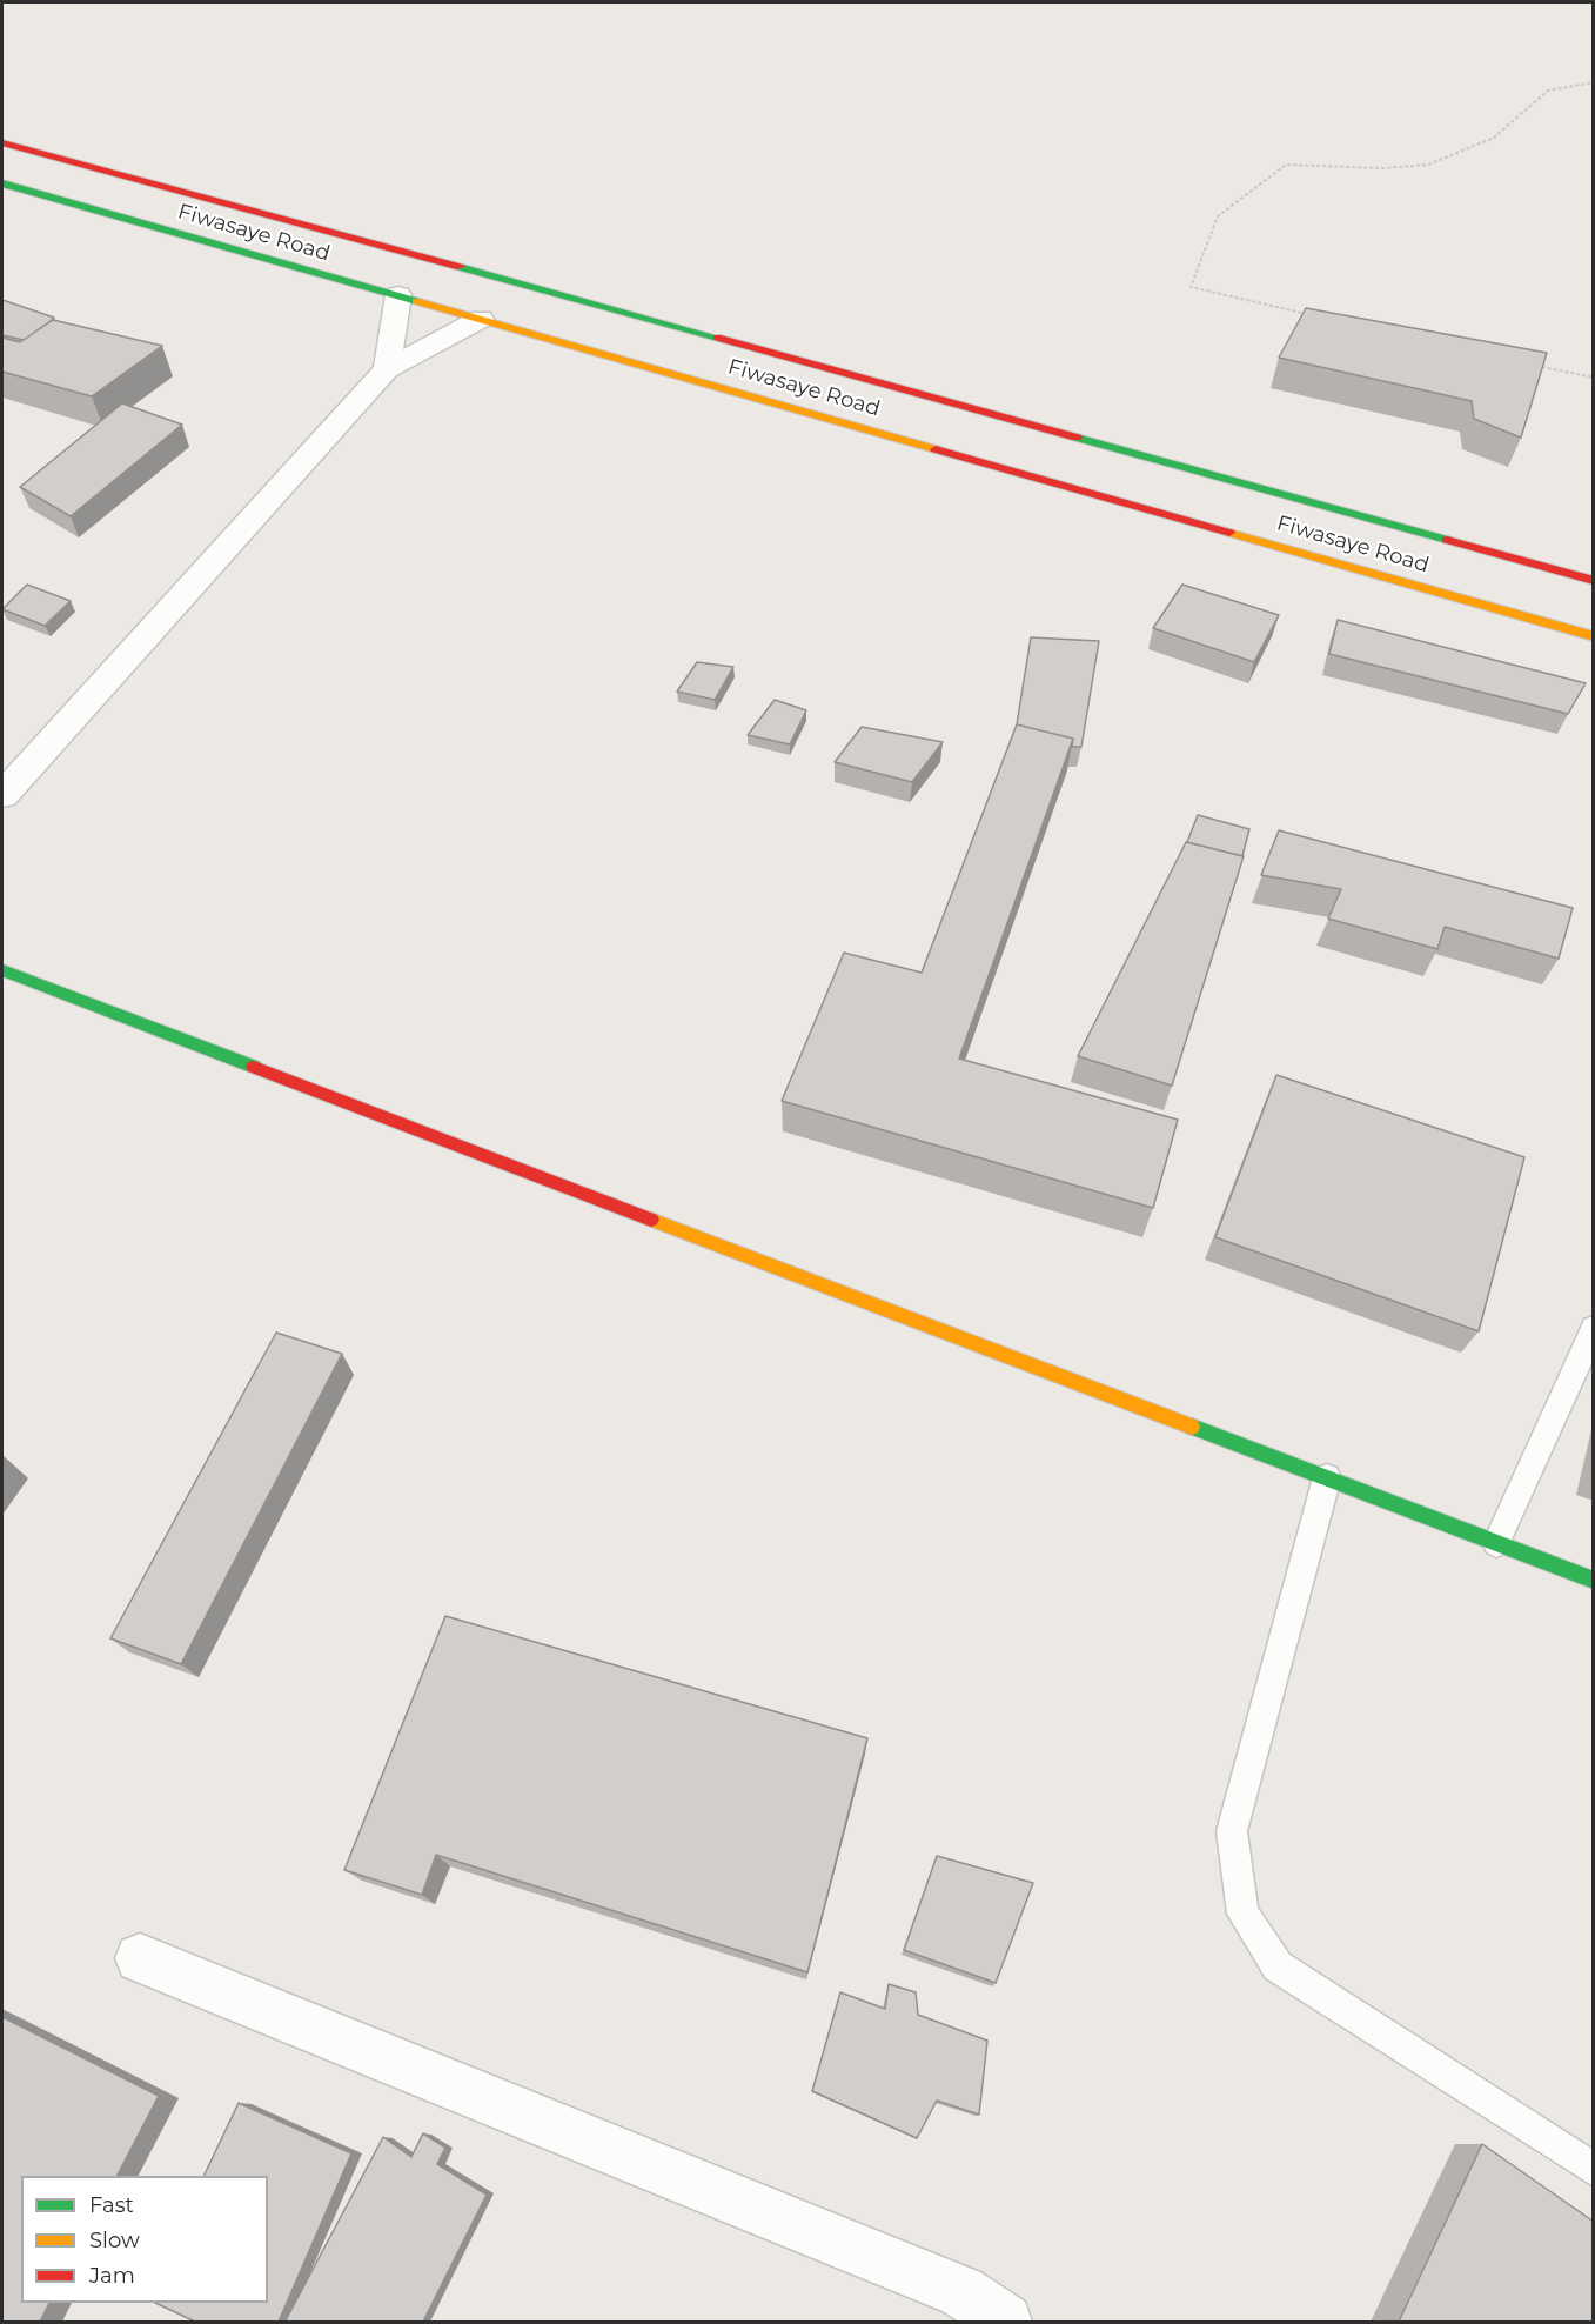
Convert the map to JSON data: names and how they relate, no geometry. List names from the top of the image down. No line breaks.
{"streets":{"main road":["Fiwasaye Road"]},"legend":["Fast","Slow","Jam"]}
